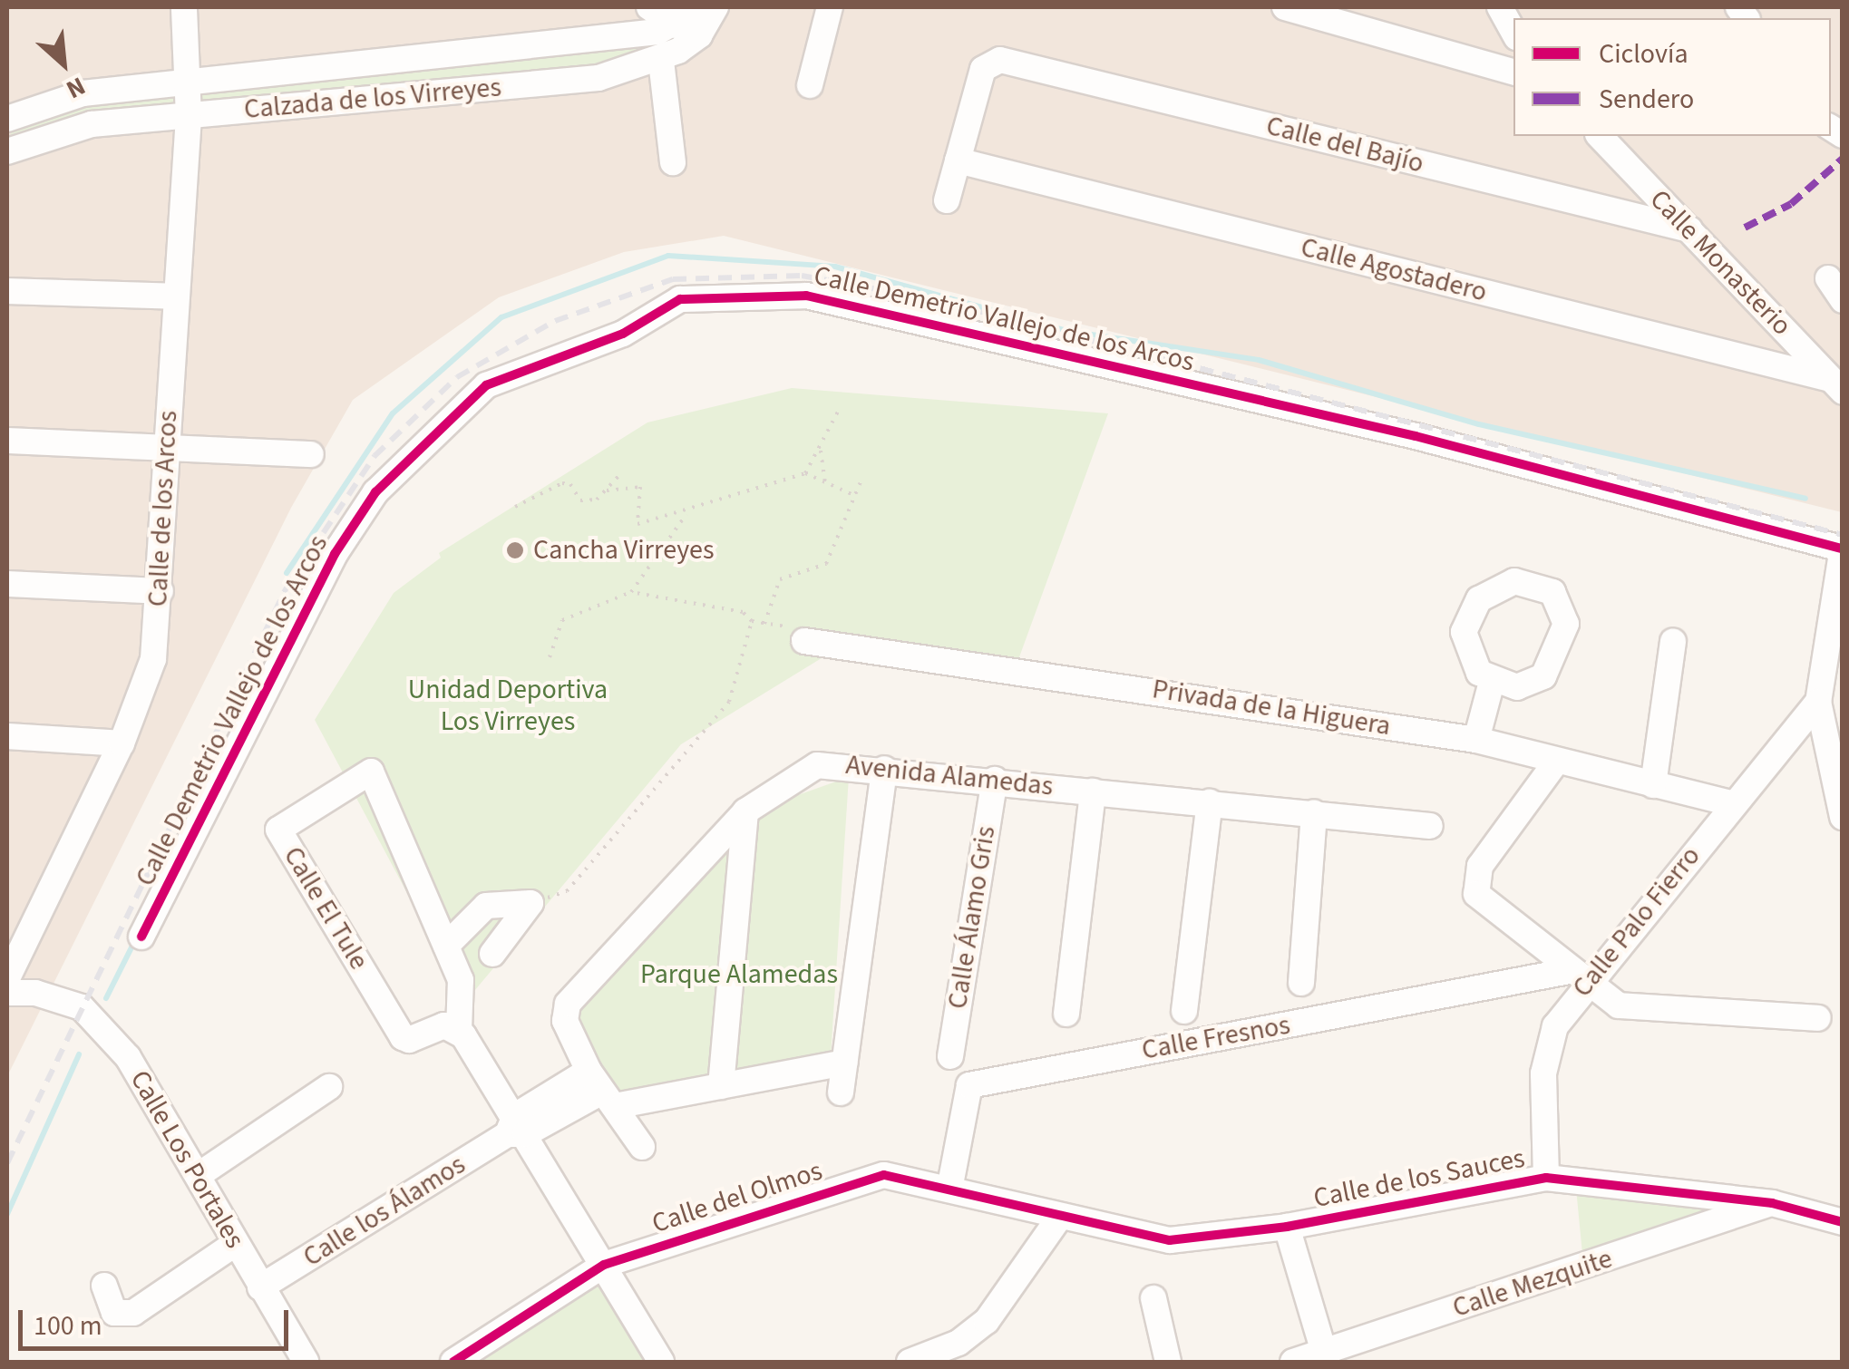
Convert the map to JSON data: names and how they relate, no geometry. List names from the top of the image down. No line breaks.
{"streets":{"street":["Calzada de los Virreyes","Calle del Bajío","Calle Monasterio","Calle Agostadero","Calle Demetrio Vallejo de los Arcos","Calle de los Arcos","Privada de la Higuera","Avenida Alamedas","Calle El Tule","Calle Álamo Gris","Calle Palo Fierro","Calle Fresnos","Calle Los Portales","Calle de los Sauces","Calle del Olmos","Calle los Álamos","Calle Mezquite"]},"crossings":[["Calzada de los Virreyes","Calle de los Arcos"],["Calle del Bajío","Calle Monasterio"],["Calle del Bajío","Calle Agostadero"],["Calle Monasterio","Calle Agostadero"],["Privada de la Higuera","Calle Palo Fierro"],["Avenida Alamedas","Calle Álamo Gris"],["Avenida Alamedas","Calle los Álamos"],["Calle Palo Fierro","Calle Fresnos"],["Calle Palo Fierro","Calle de los Sauces"],["Calle Fresnos","Calle del Olmos"],["Calle Los Portales","Calle los Álamos"],["Calle de los Sauces","Calle del Olmos"],["Calle de los Sauces","Calle Mezquite"]],"parks":["Unidad Deportiva Los Virreyes","Parque Alamedas"],"places":["Cancha Virreyes"],"legend":["Ciclovía","Sendero"],"scale_bar":"100 m","north":"bottom right"}
